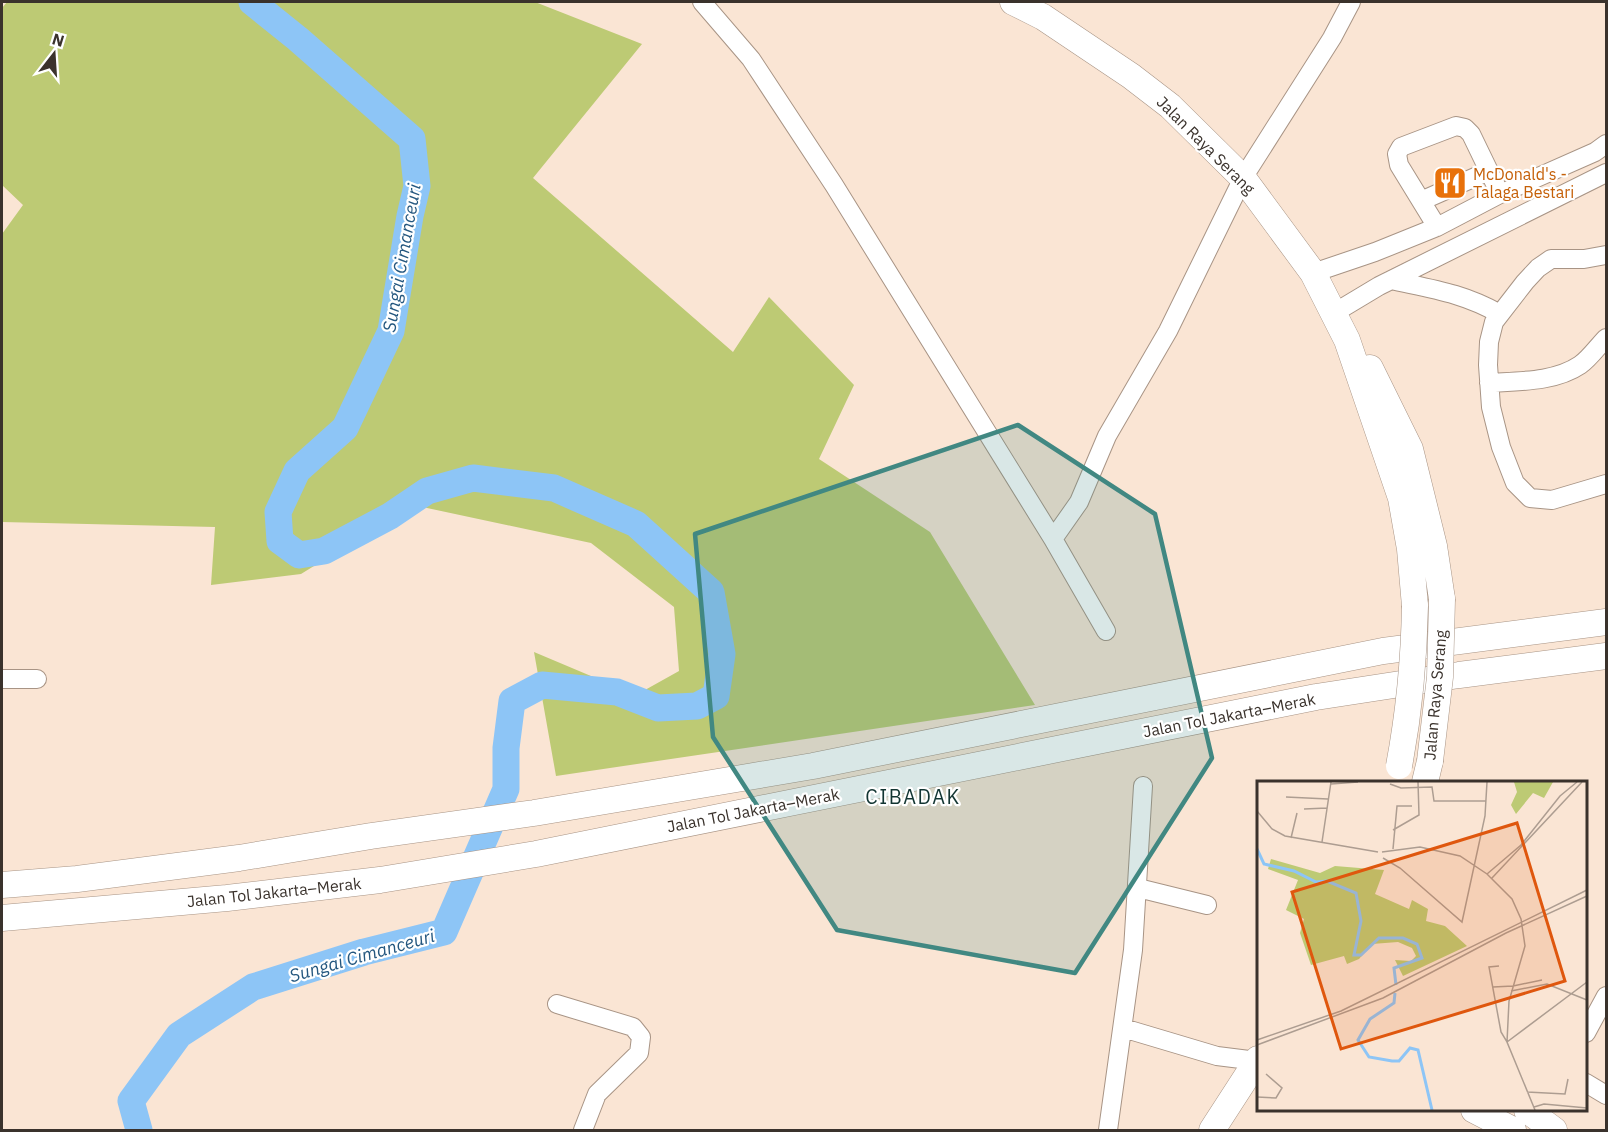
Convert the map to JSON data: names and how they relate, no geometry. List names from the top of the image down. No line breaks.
{"streets":{"highway":["Jalan Raya Serang","Jalan Tol Jakarta–Merak"]},"districts":["CIBADAK"],"water":["Sungai Cimanceuri"],"places":{"restaurant":["McDonald's - Talaga Bestari"]},"north":"top"}
